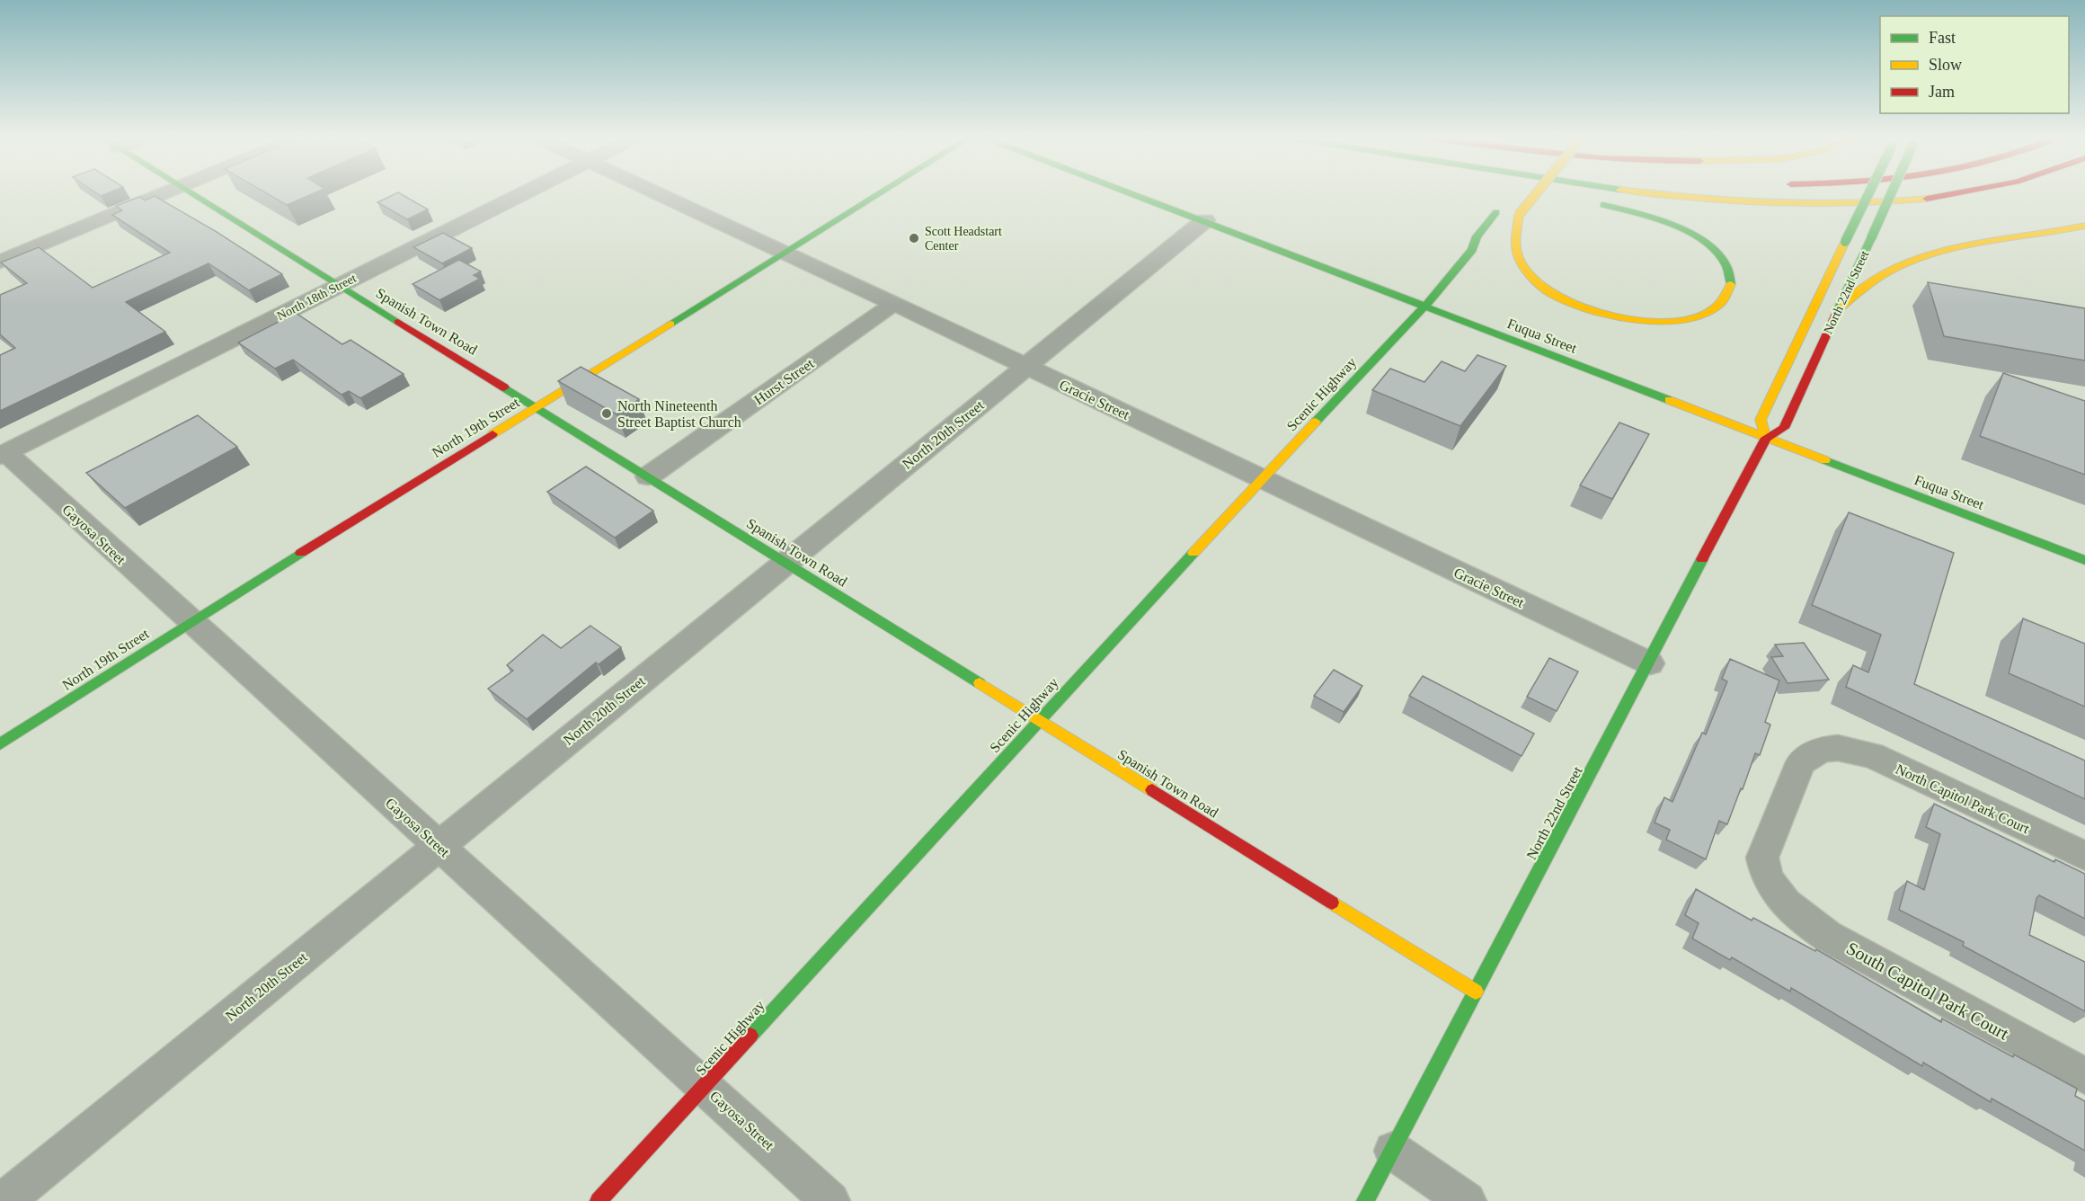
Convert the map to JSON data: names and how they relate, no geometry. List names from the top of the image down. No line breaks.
{"streets":{"main road":["North 22nd Street","Spanish Town Road","Fuqua Street","Scenic Highway","North 19th Street"],"street":["North 18th Street","Hurst Street","Gracie Street","North 20th Street","Gayosa Street","North Capitol Park Court","South Capitol Park Court"]},"crossings":[["North 22nd Street","Spanish Town Road"],["North 22nd Street","Fuqua Street"],["North 22nd Street","Gracie Street"],["North 18th Street","Spanish Town Road"],["North 18th Street","Gayosa Street"],["Spanish Town Road","Hurst Street"],["Spanish Town Road","Scenic Highway"],["Spanish Town Road","North 19th Street"],["Spanish Town Road","North 20th Street"],["Fuqua Street","Scenic Highway"],["Fuqua Street","North 20th Street"],["Hurst Street","Gracie Street"],["Scenic Highway","Gracie Street"],["Scenic Highway","Gayosa Street"],["Gracie Street","North 19th Street"],["Gracie Street","North 20th Street"],["North 19th Street","Gayosa Street"],["North 20th Street","Gayosa Street"],["North Capitol Park Court","South Capitol Park Court"]],"places":["Scott Headstart Center","North Nineteenth Street Baptist Church"],"legend":["Fast","Slow","Jam"]}
